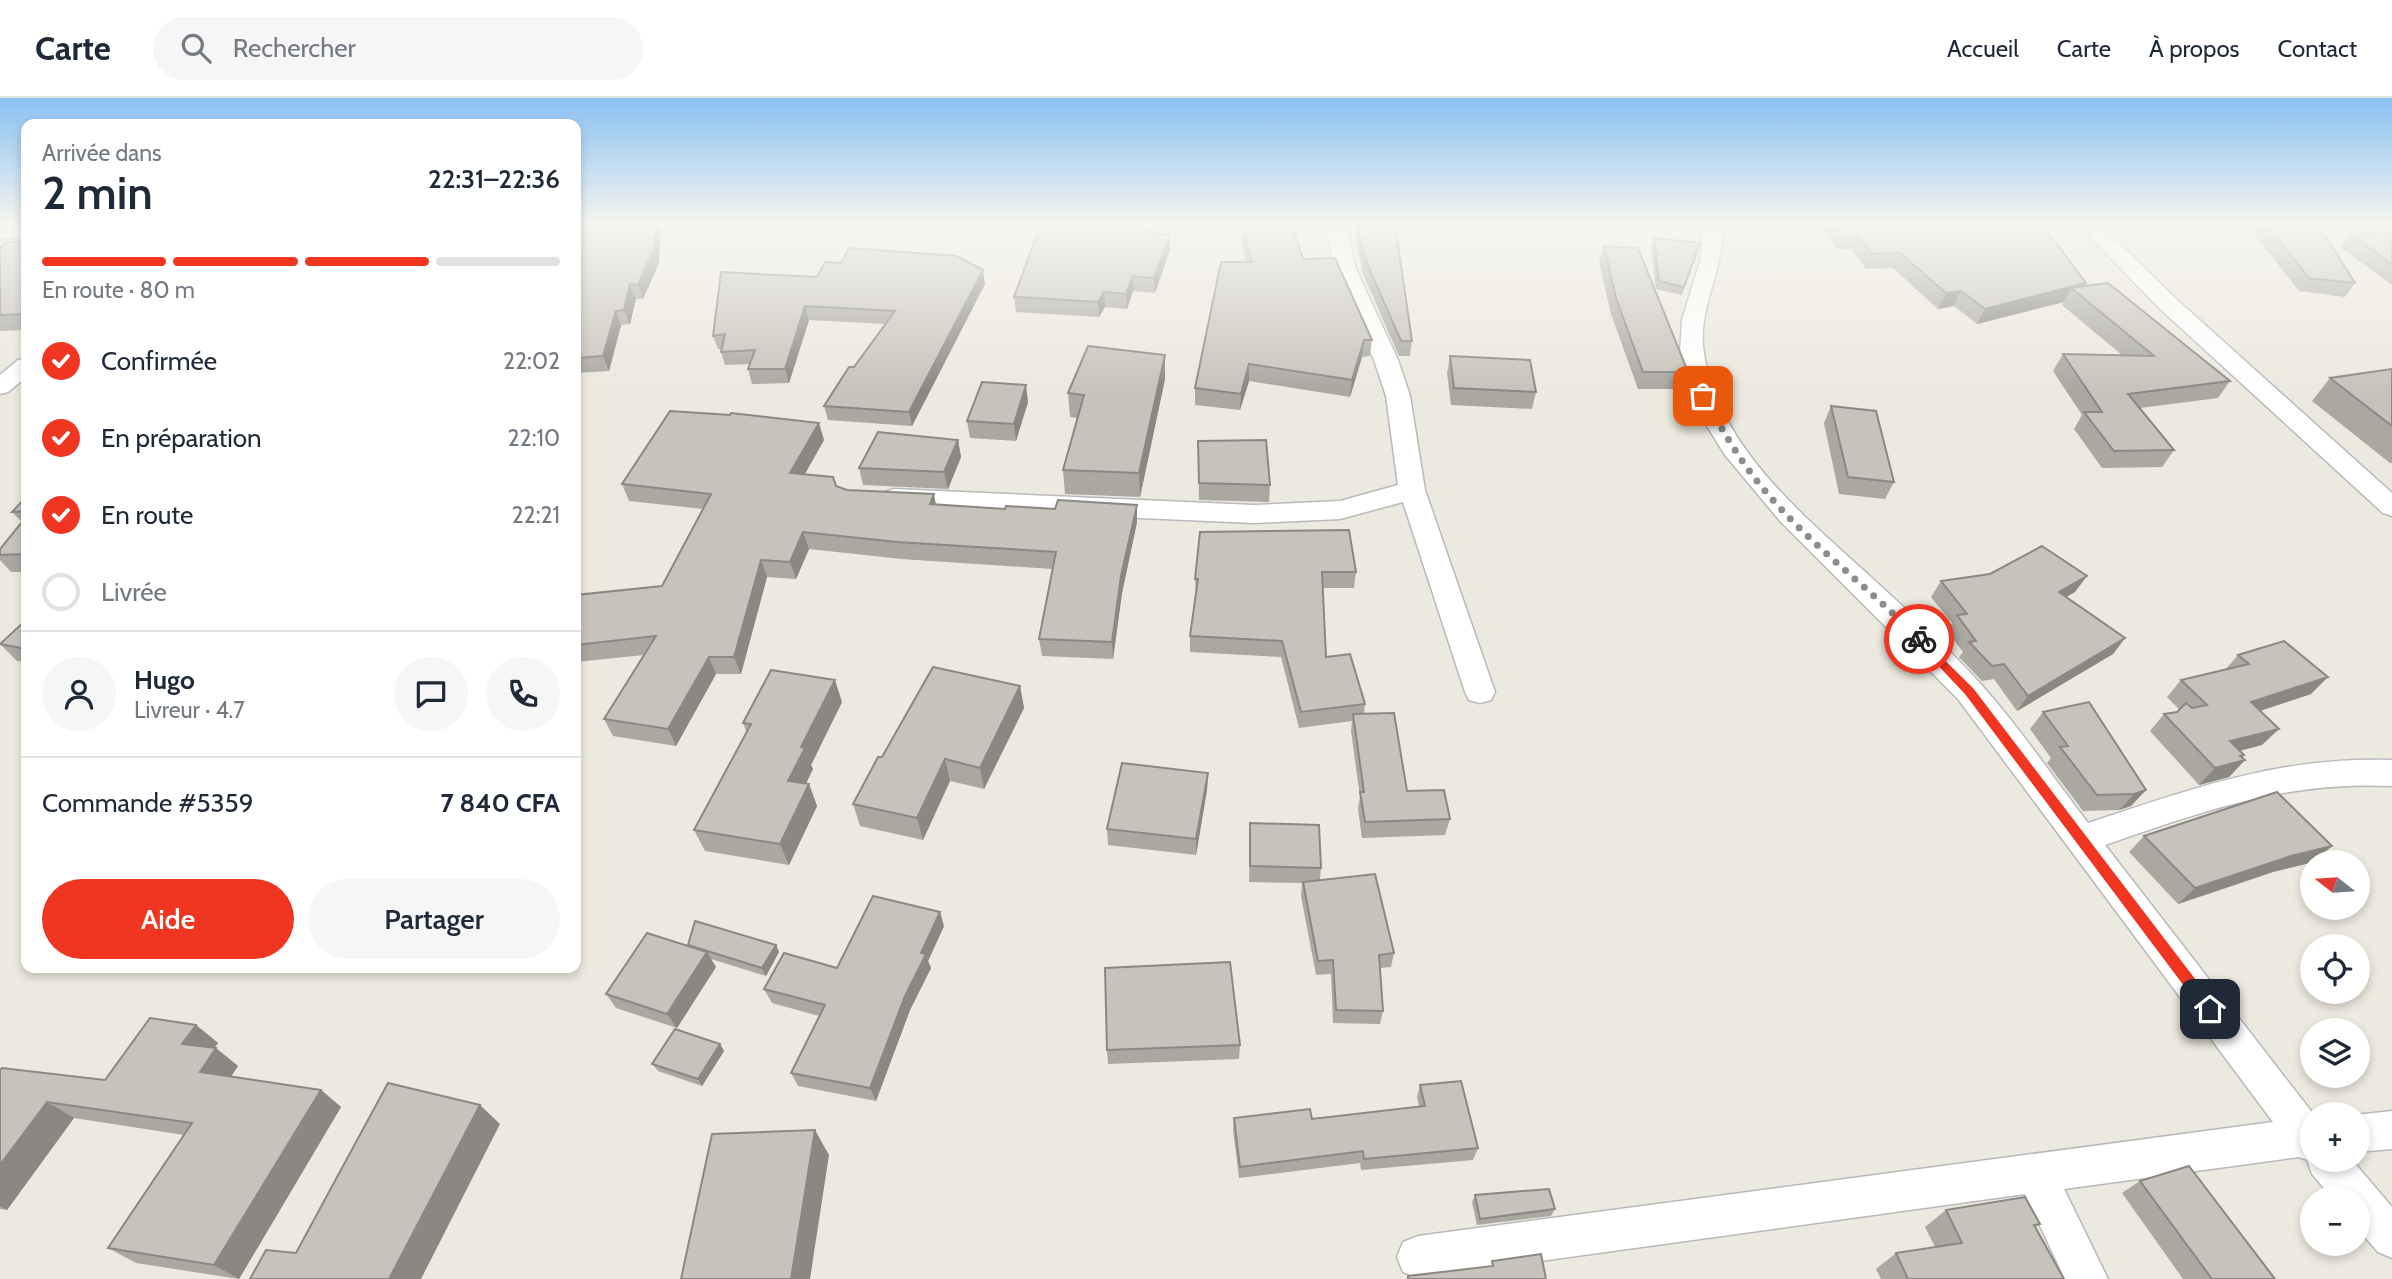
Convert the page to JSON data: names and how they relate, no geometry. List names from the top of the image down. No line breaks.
{"north":"left","page":{"header":"Carte","search":"Rechercher","nav":["Accueil","Carte","À propos","Contact"],"heading":["2 min","Arrivée dans","22:31–22:36"],"panel":["Hugo","Livreur · 4.7","Commande #5359","7 840 CFA"],"bar":"En route · 80 m","list":[["Confirmée","22:02"],["En préparation","22:10"],["En route","22:21"],"Livrée"],"map_buttons":["+","−"],"buttons":["Aide","Partager"]}}
